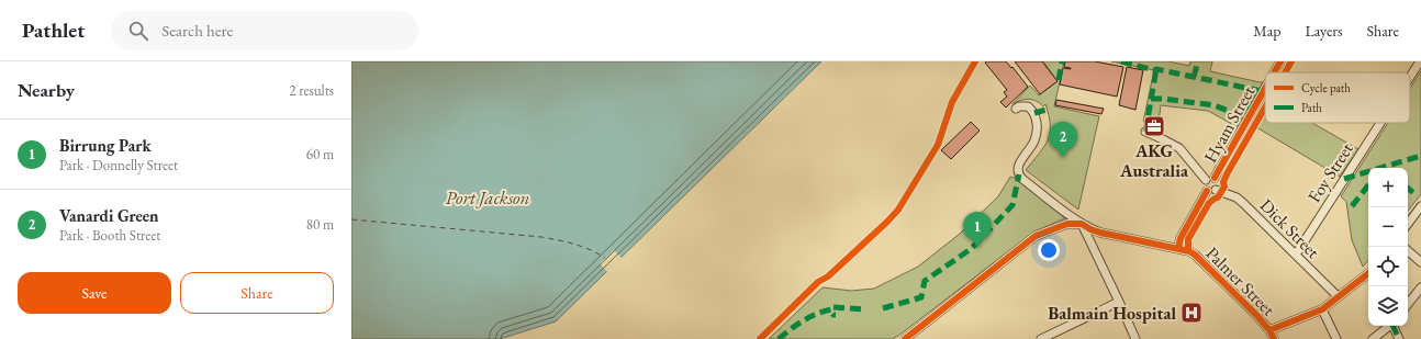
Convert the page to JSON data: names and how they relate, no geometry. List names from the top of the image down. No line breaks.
{"streets":{"street":["Hyam Street","Foy Street","Dick Street","Palmer Street"]},"crossings":[["Hyam Street","Dick Street"],["Foy Street","Dick Street"]],"water":["Port Jackson"],"places":{"office":["AKG Australia"],"hospital":["Balmain Hospital"]},"legend":["Cycle path","Path"],"page":{"header":"Pathlet","search":"Search here","nav":["Map","Layers","Share"],"heading":["Nearby","2 results"],"list":[{"mark":"1","name":"Birrung Park","note":"Park · Donnelly Street","value":"60 m"},{"mark":"2","name":"Vanardi Green","note":"Park · Booth Street","value":"80 m"}],"pins":["2","1"],"map_buttons":["+","−"],"buttons":["Save","Share"]}}
